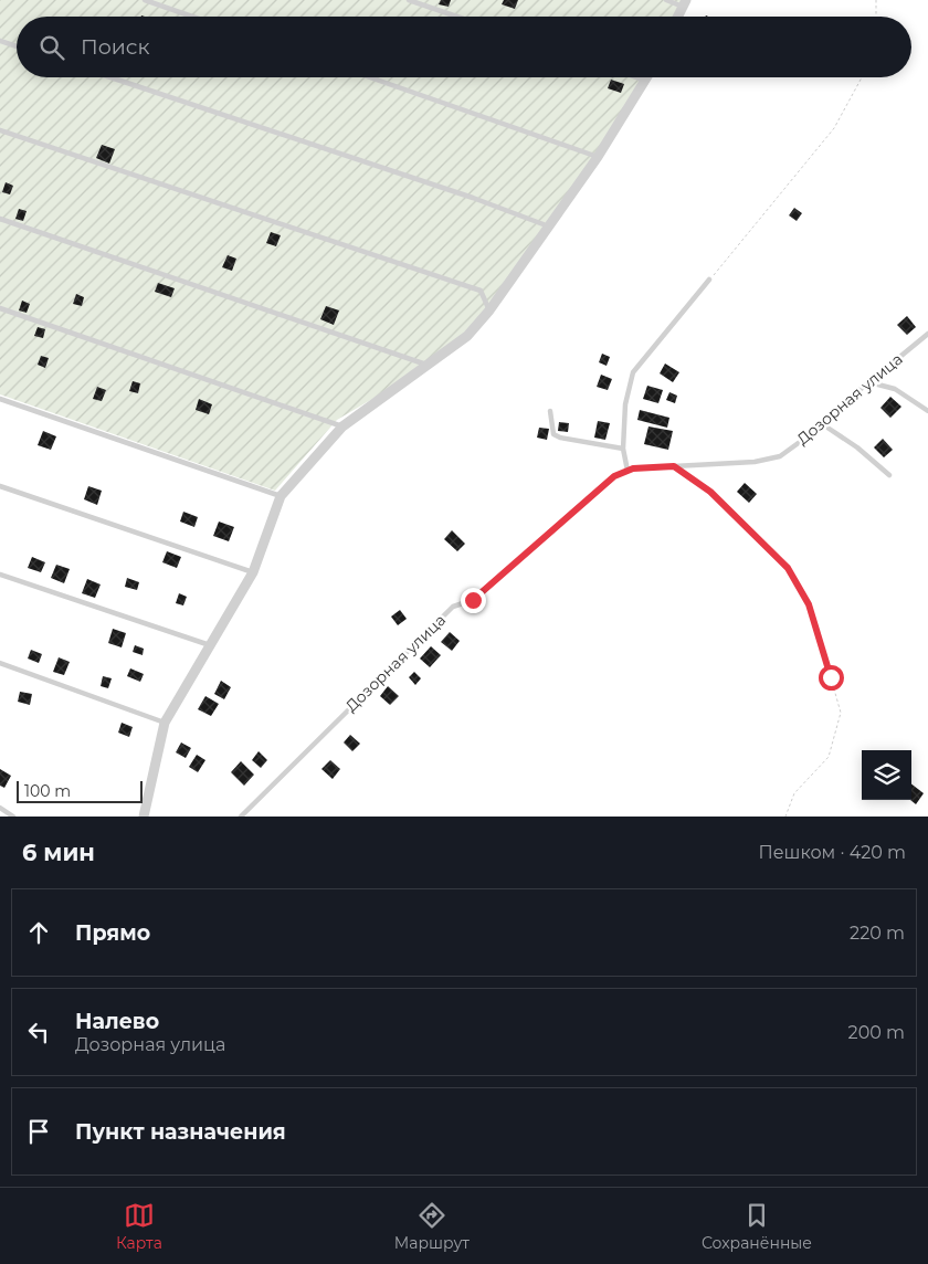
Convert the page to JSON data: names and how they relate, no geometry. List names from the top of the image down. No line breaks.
{"streets":{"lane":["Дозорная улица"]},"scale_bar":"100 m","page":{"search":"Поиск","scale":"100 m","heading":["6 мин","Пешком · 420 m"],"list":[["Прямо","220 m"],["Налево","Дозорная улица","200 m"],"Пункт назначения"],"nav":["Карта","Маршрут","Сохранённые"]}}
